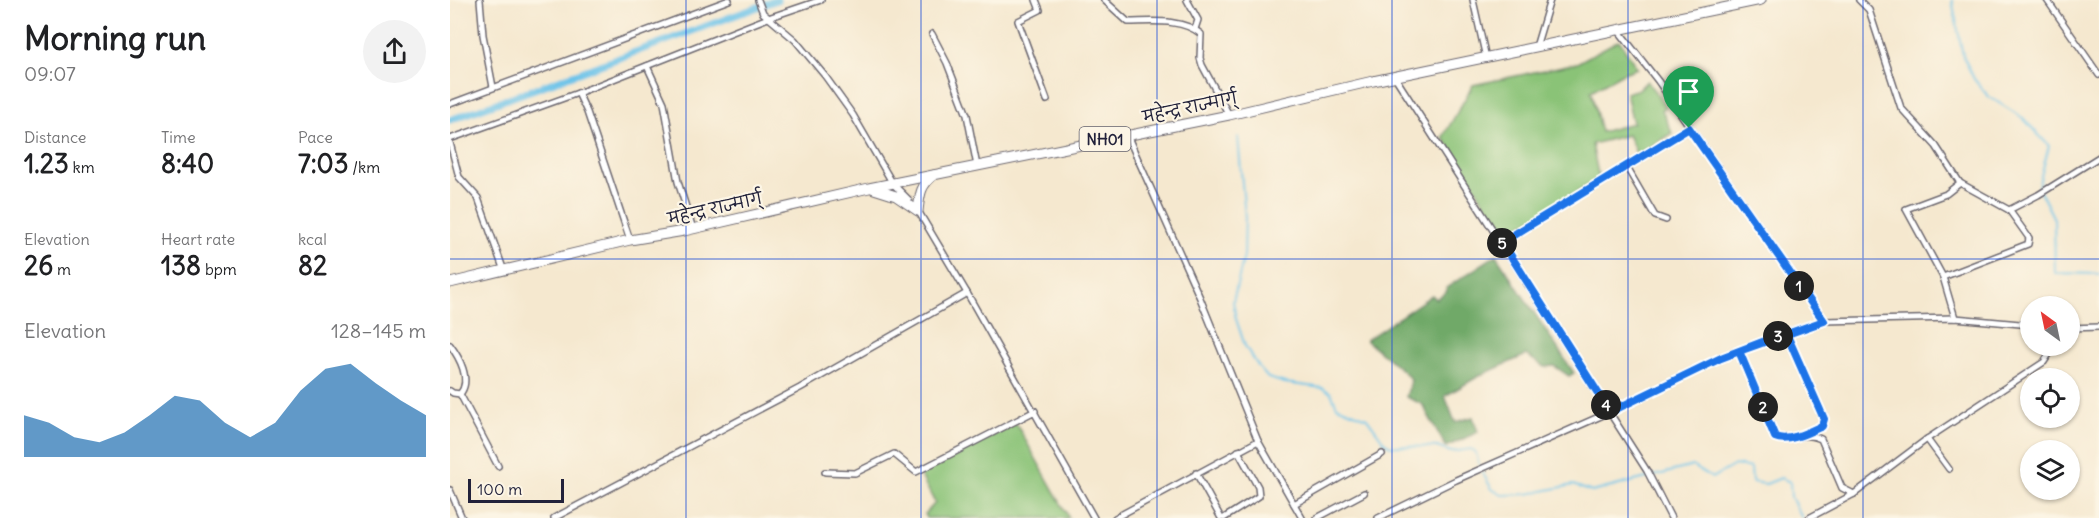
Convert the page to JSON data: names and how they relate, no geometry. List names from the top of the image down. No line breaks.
{"streets":{"highway":["महेन्द्र राज्मार्ग्","NH01"]},"scale_bar":"100 m","north":"top left","page":{"heading":["Morning run","09:07"],"stats":[["Distance","1.23 km"],["Time","8:40"],["Pace","7:03 /km"],["Elevation","26 m"],["Heart rate","138 bpm"],["kcal","82"]],"pins":["5","1","3","4","2"],"chart":["Elevation","128–145 m"],"scale":"100 m"}}
